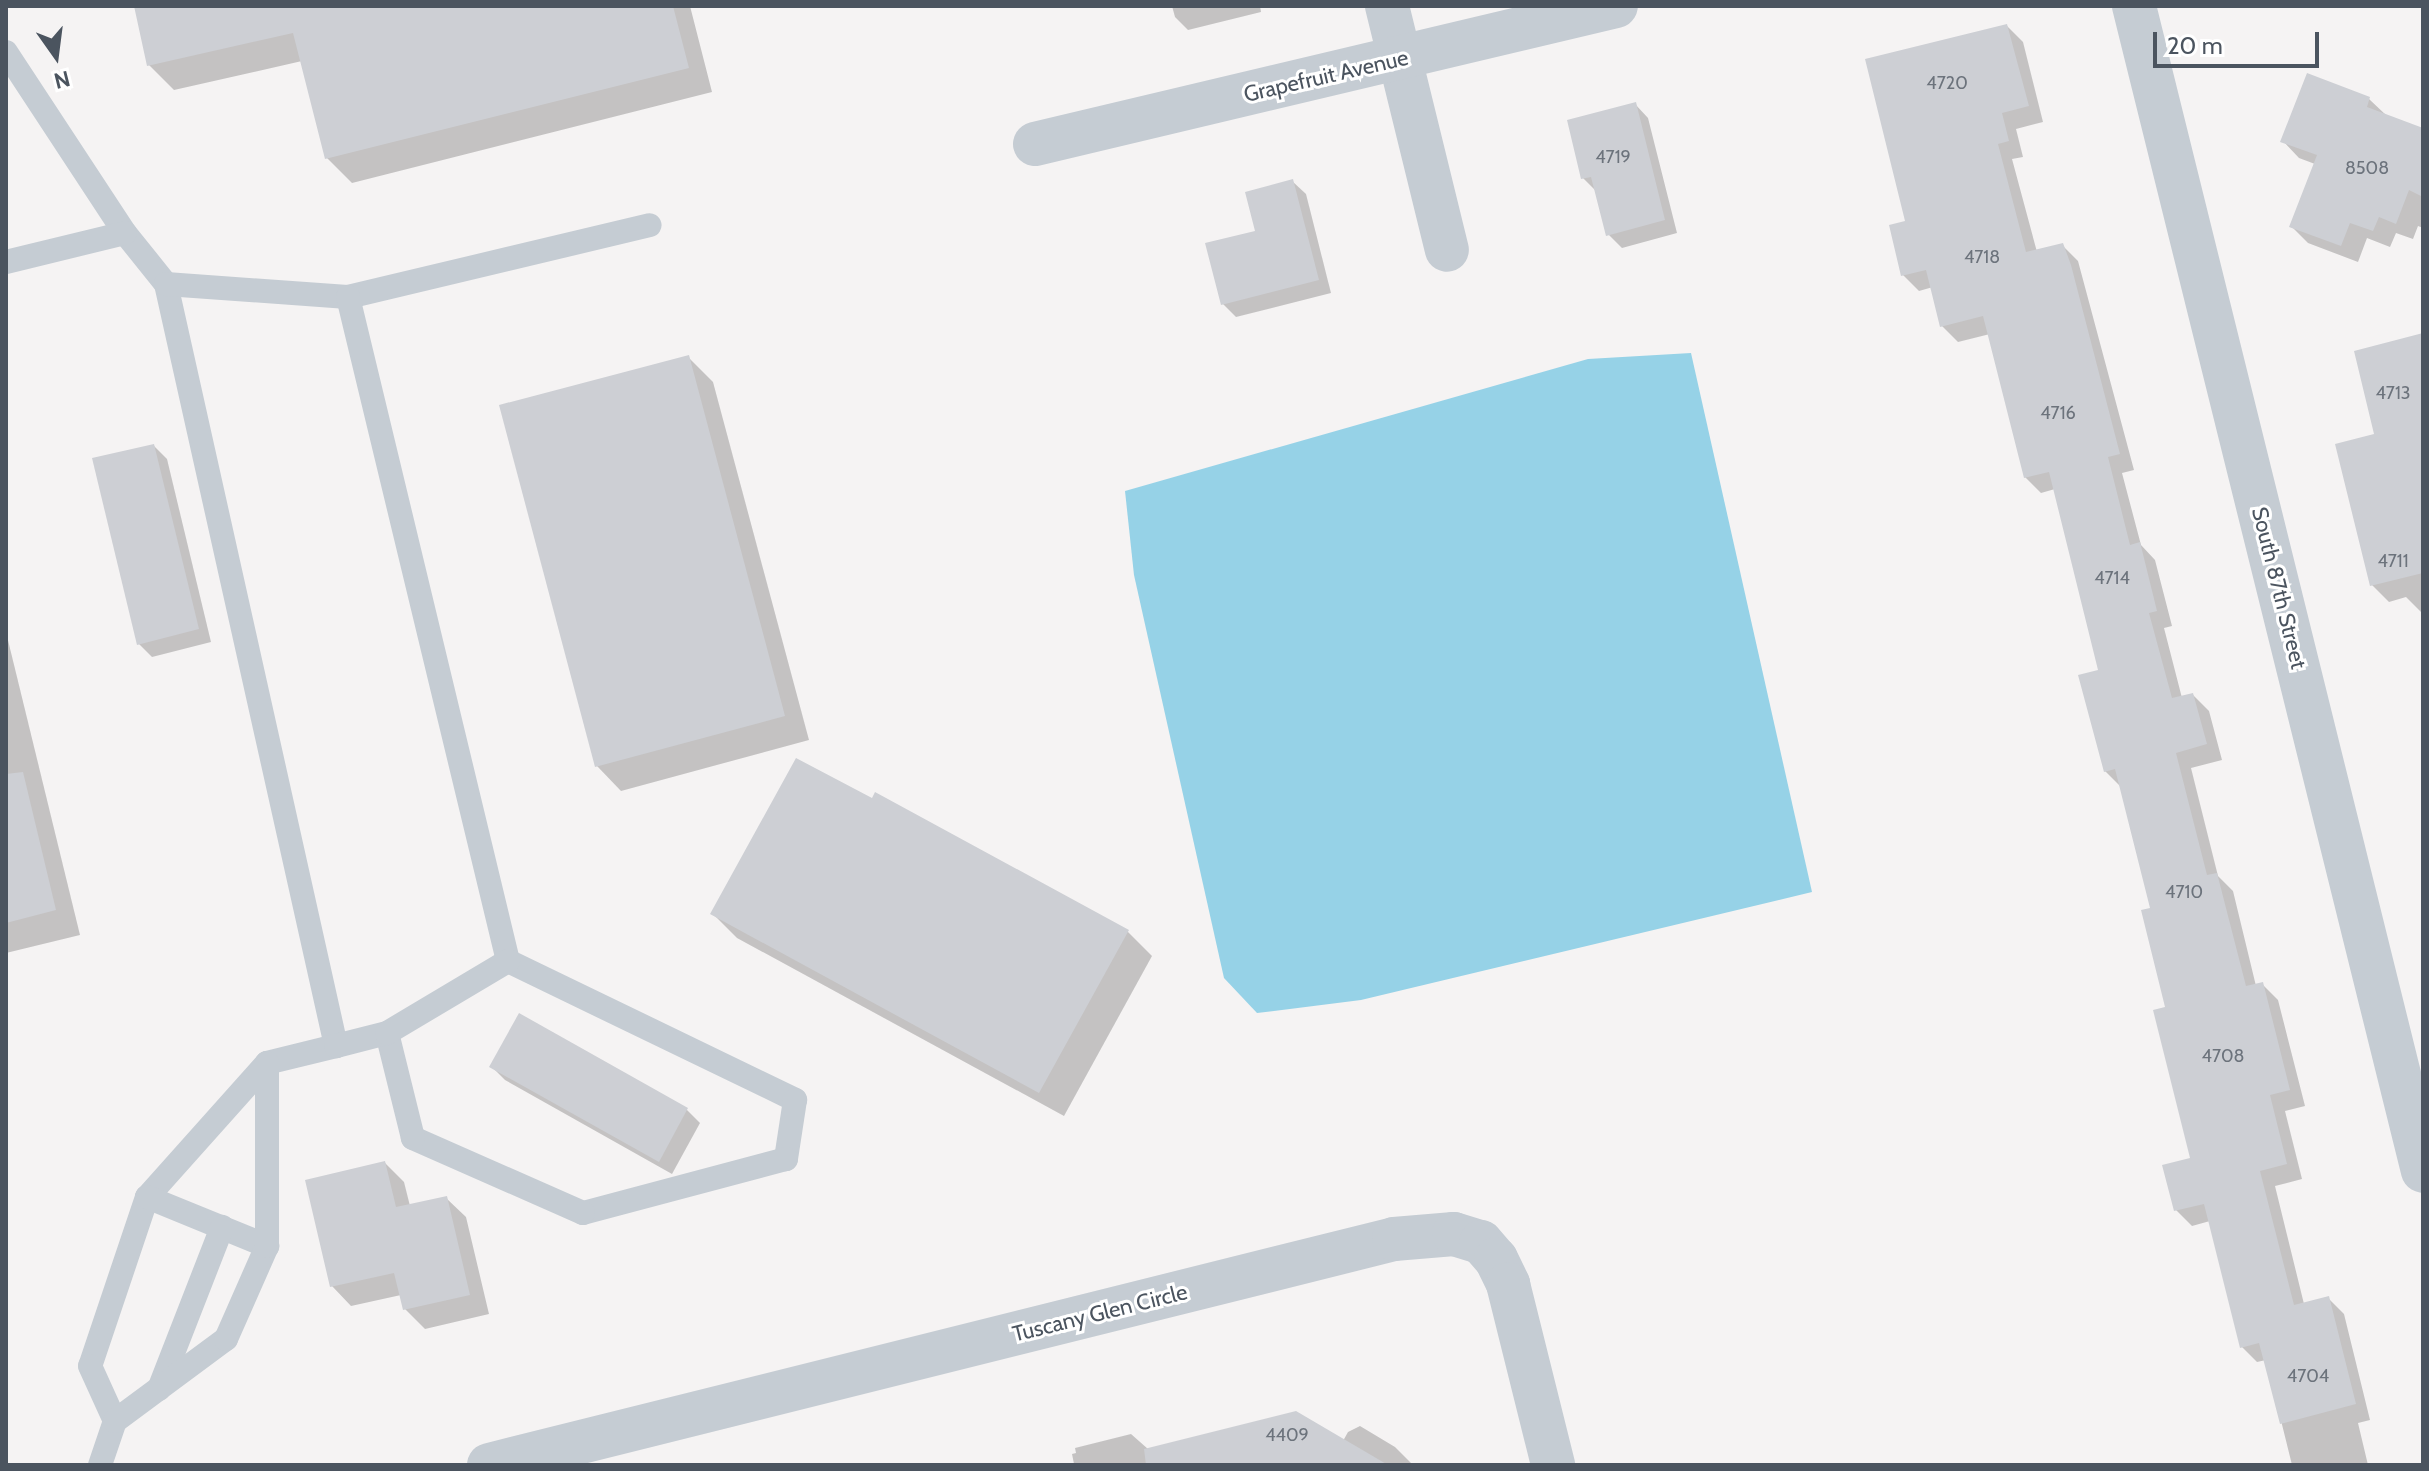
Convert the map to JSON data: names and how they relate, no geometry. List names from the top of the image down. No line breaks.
{"streets":{"street":["Grapefruit Avenue","South 87th Street","Tuscany Glen Circle"]},"house_numbers":["4720","4719","8508","4718","4713","4716","4711","4714","4710","4708","4704","4409"],"scale_bar":"20 m","north":"bottom"}
